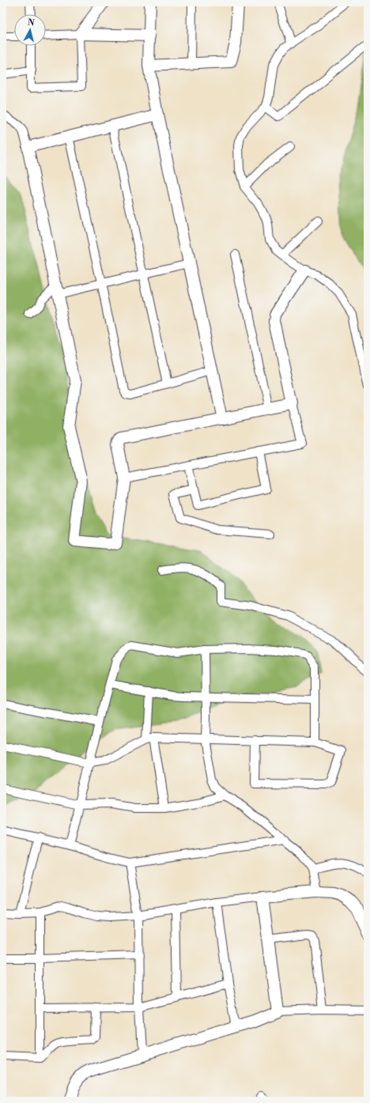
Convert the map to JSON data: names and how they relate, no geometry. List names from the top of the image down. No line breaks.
{"north":"top"}
